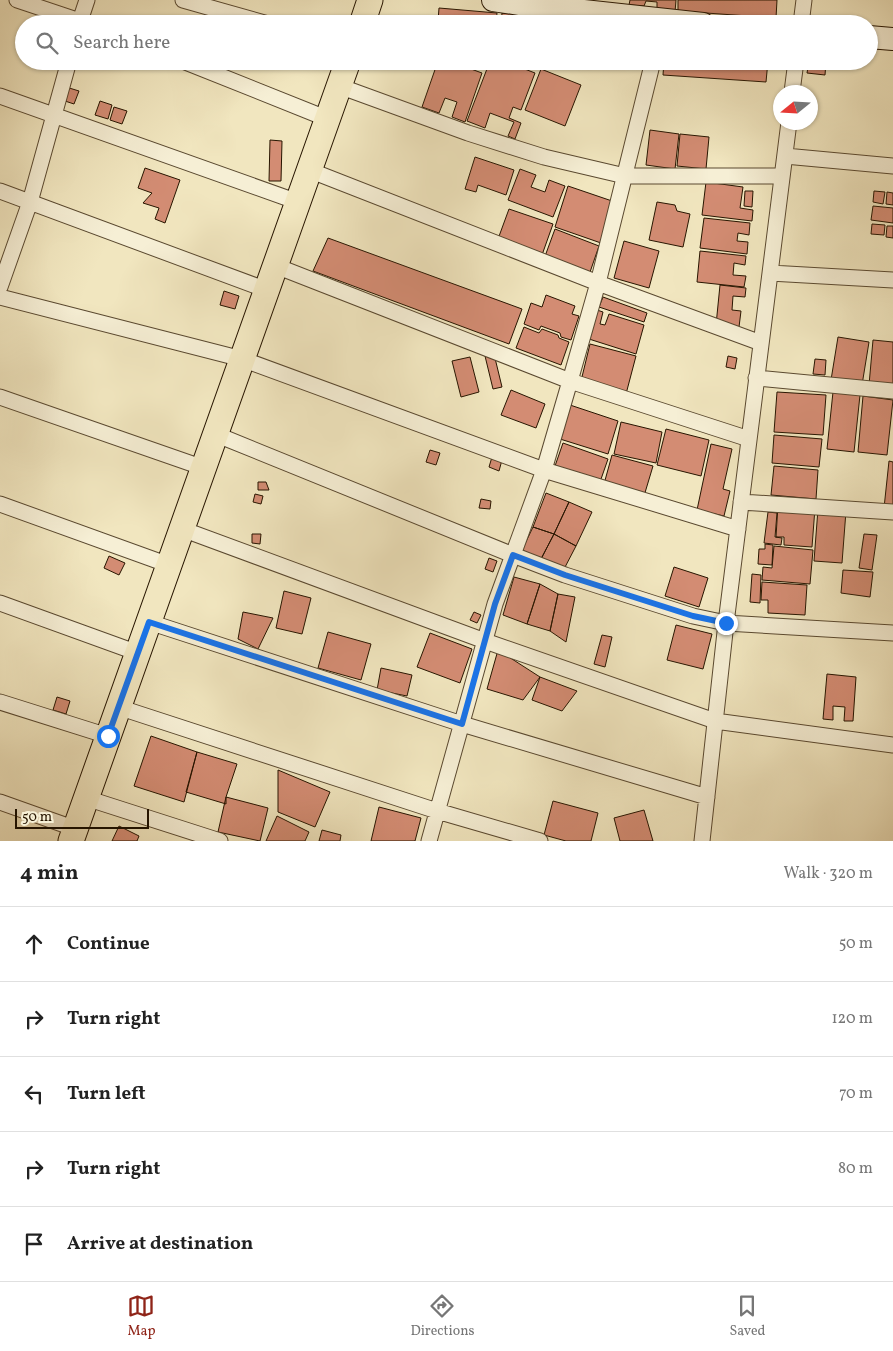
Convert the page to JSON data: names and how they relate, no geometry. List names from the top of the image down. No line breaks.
{"scale_bar":"50 m","north":"left","page":{"search":"Search here","scale":"50 m","heading":["4 min","Walk · 320 m"],"list":[["Continue","50 m"],["Turn right","120 m"],["Turn left","70 m"],["Turn right","80 m"],"Arrive at destination"],"nav":["Map","Directions","Saved"]}}
